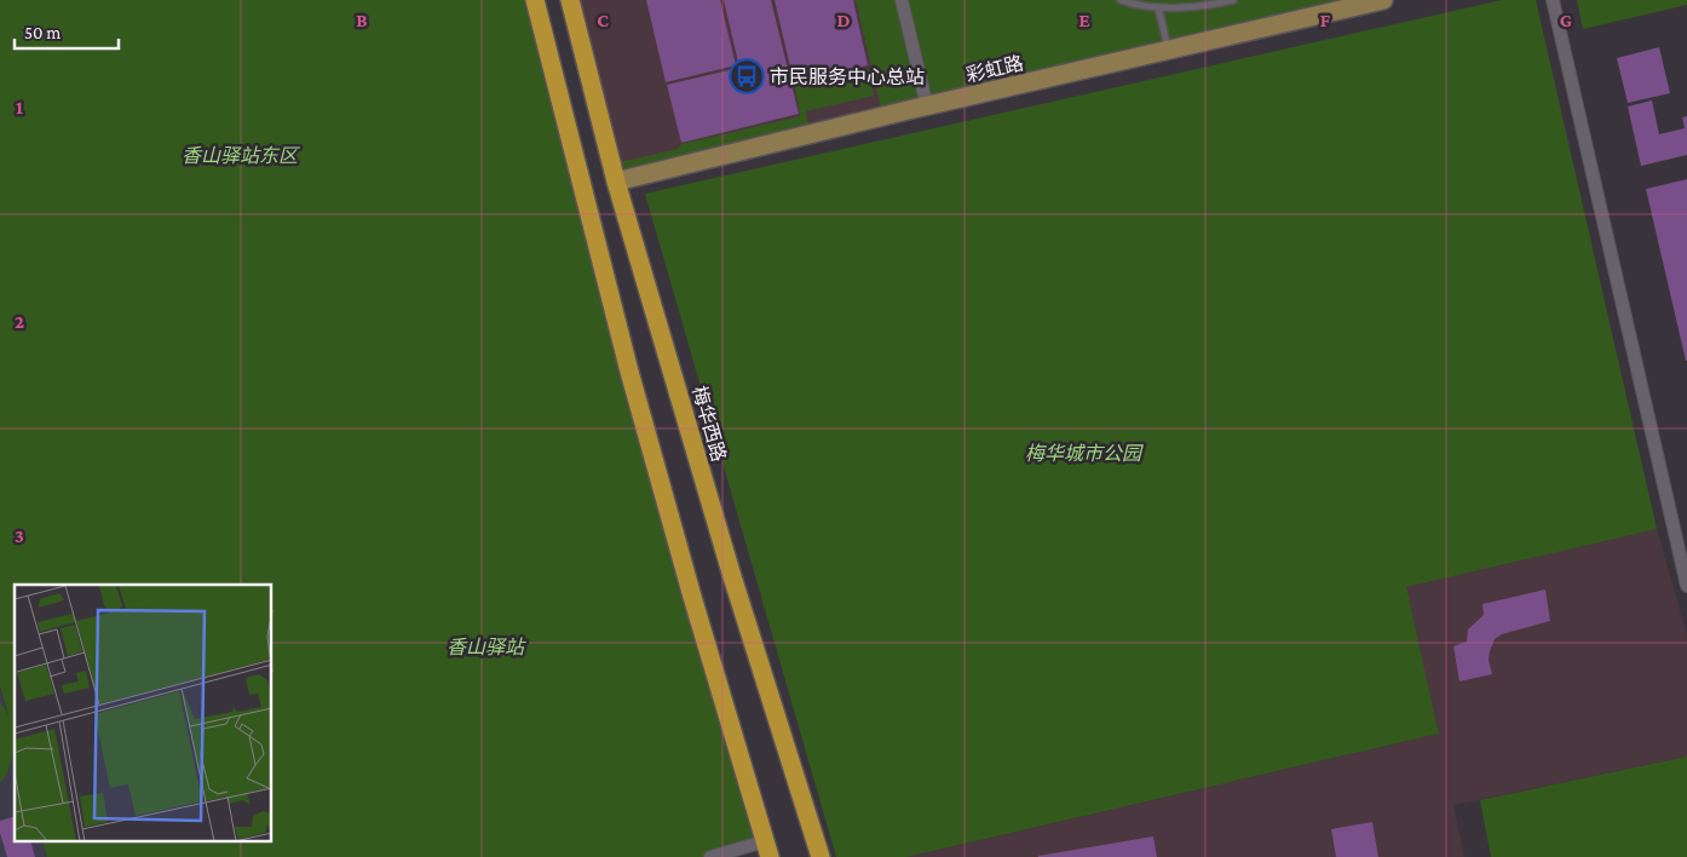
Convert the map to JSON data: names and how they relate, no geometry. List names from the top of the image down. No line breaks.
{"streets":{"main road":["梅华西路"],"street":["彩虹路"]},"crossings":[["彩虹路","梅华西路"]],"parks":["香山驿站东区","梅华城市公园","香山驿站"],"places":{"bus stop":["市民服务中心总站"]},"scale_bar":"50 m","grid":{"columns":["B","C","D","E","F","G"],"rows":["1","2","3"]}}
